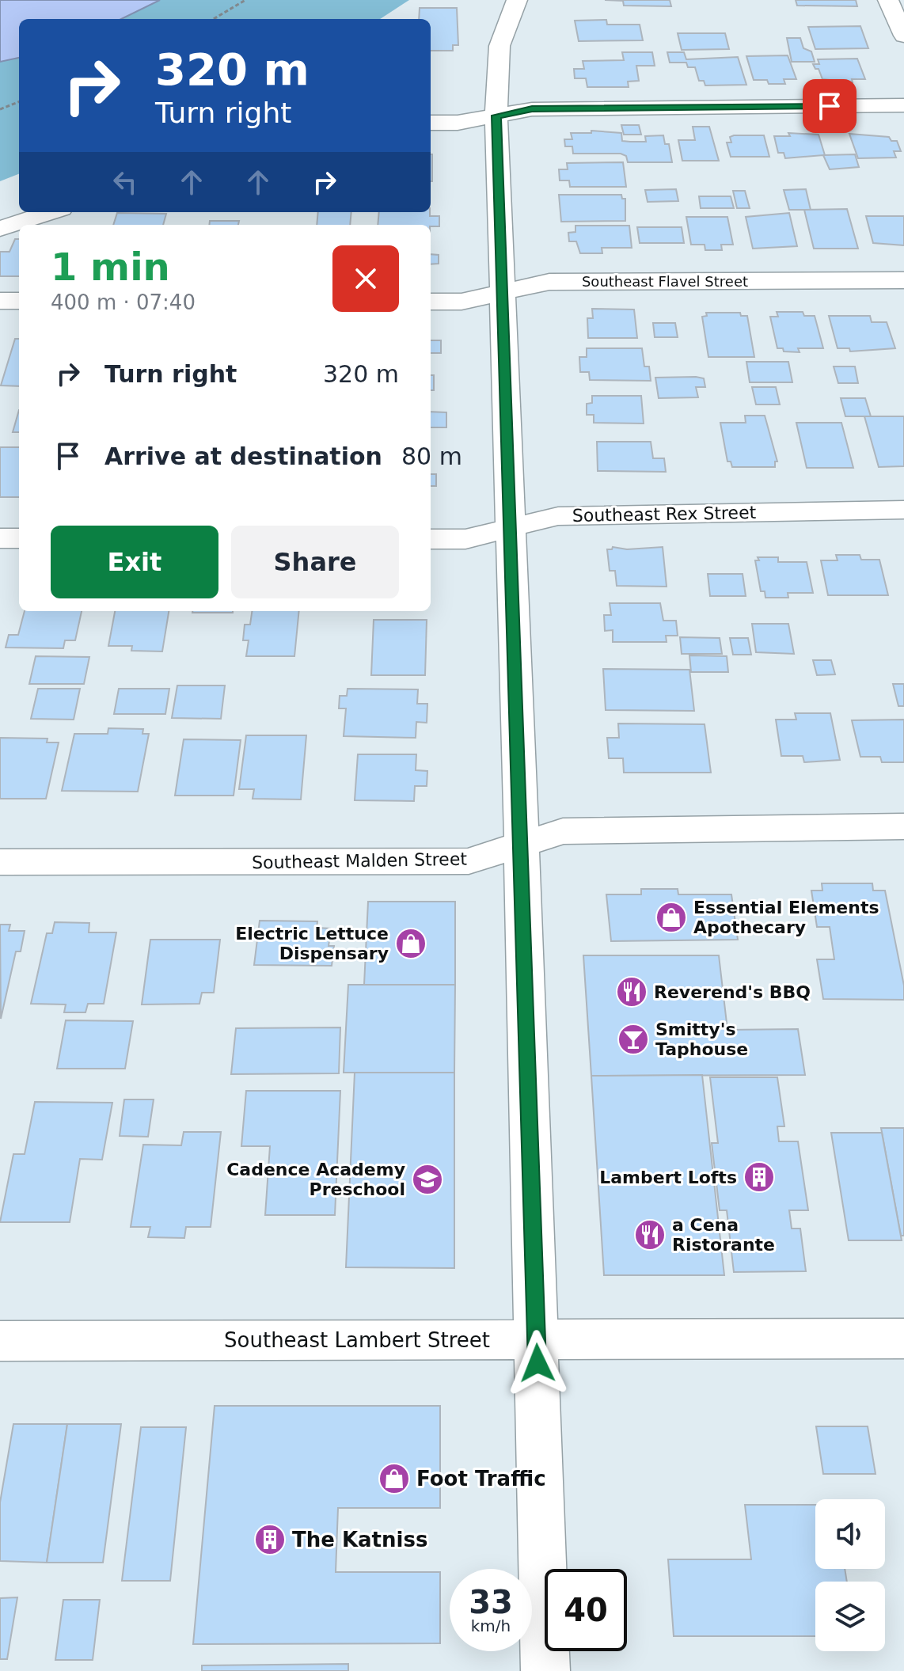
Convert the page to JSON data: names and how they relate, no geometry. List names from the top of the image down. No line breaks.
{"streets":{"street":["Southeast Flavel Street","Southeast Rex Street","Southeast Malden Street","Southeast Lambert Street"]},"places":{"shop":["Essential Elements Apothecary","Electric Lettuce Dispensary","Foot Traffic"],"restaurant":["Reverend's BBQ","a Cena Ristorante"],"bar":["Smitty's Taphouse"],"building":["Lambert Lofts","The Katniss"],"school or university":["Cadence Academy Preschool"]},"page":{"turn":["320 m","Turn right"],"heading":["1 min","400 m · 07:40"],"list":[{"name":"Turn right","value":"320 m"},{"name":"Arrive at destination","value":"80 m"}],"buttons":["Exit","Share"],"speed":"33 km/h","limit":"40"}}
